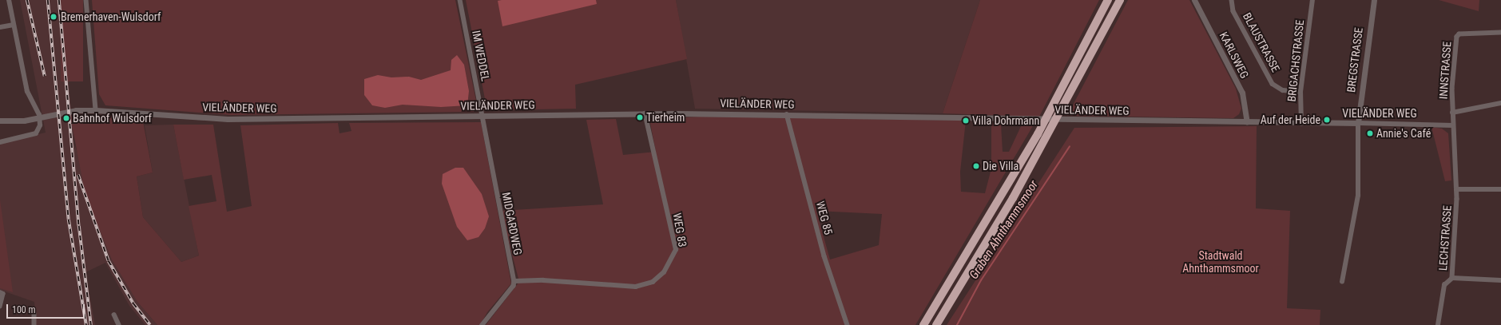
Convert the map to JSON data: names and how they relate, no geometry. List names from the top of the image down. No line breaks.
{"streets":{"street":["BLAUSTRASSE","KARLSWEG","IM WEDDEL","BREGSTRASSE","BRIGACHSTRASSE","INNSTRASSE","VIELÄNDER WEG","WEG 85","MIDGARDWEG","WEG 83","LECHSTRASSE"]},"crossings":[["BLAUSTRASSE","BRIGACHSTRASSE"],["KARLSWEG","VIELÄNDER WEG"],["IM WEDDEL","VIELÄNDER WEG"],["IM WEDDEL","MIDGARDWEG"],["BREGSTRASSE","VIELÄNDER WEG"],["BRIGACHSTRASSE","VIELÄNDER WEG"],["VIELÄNDER WEG","WEG 85"],["VIELÄNDER WEG","MIDGARDWEG"],["VIELÄNDER WEG","WEG 83"],["VIELÄNDER WEG","LECHSTRASSE"],["MIDGARDWEG","WEG 83"]],"water":["Graben Ahnthammsmoor"],"parks":["Stadtwald Ahnthammsmoor"],"places":["Bremerhaven-Wulsdorf","Tierheim","Bahnhof Wulsdorf","Auf der Heide","Villa Dohrmann","Annie's Café","Die Villa"],"scale_bar":"100 m"}
